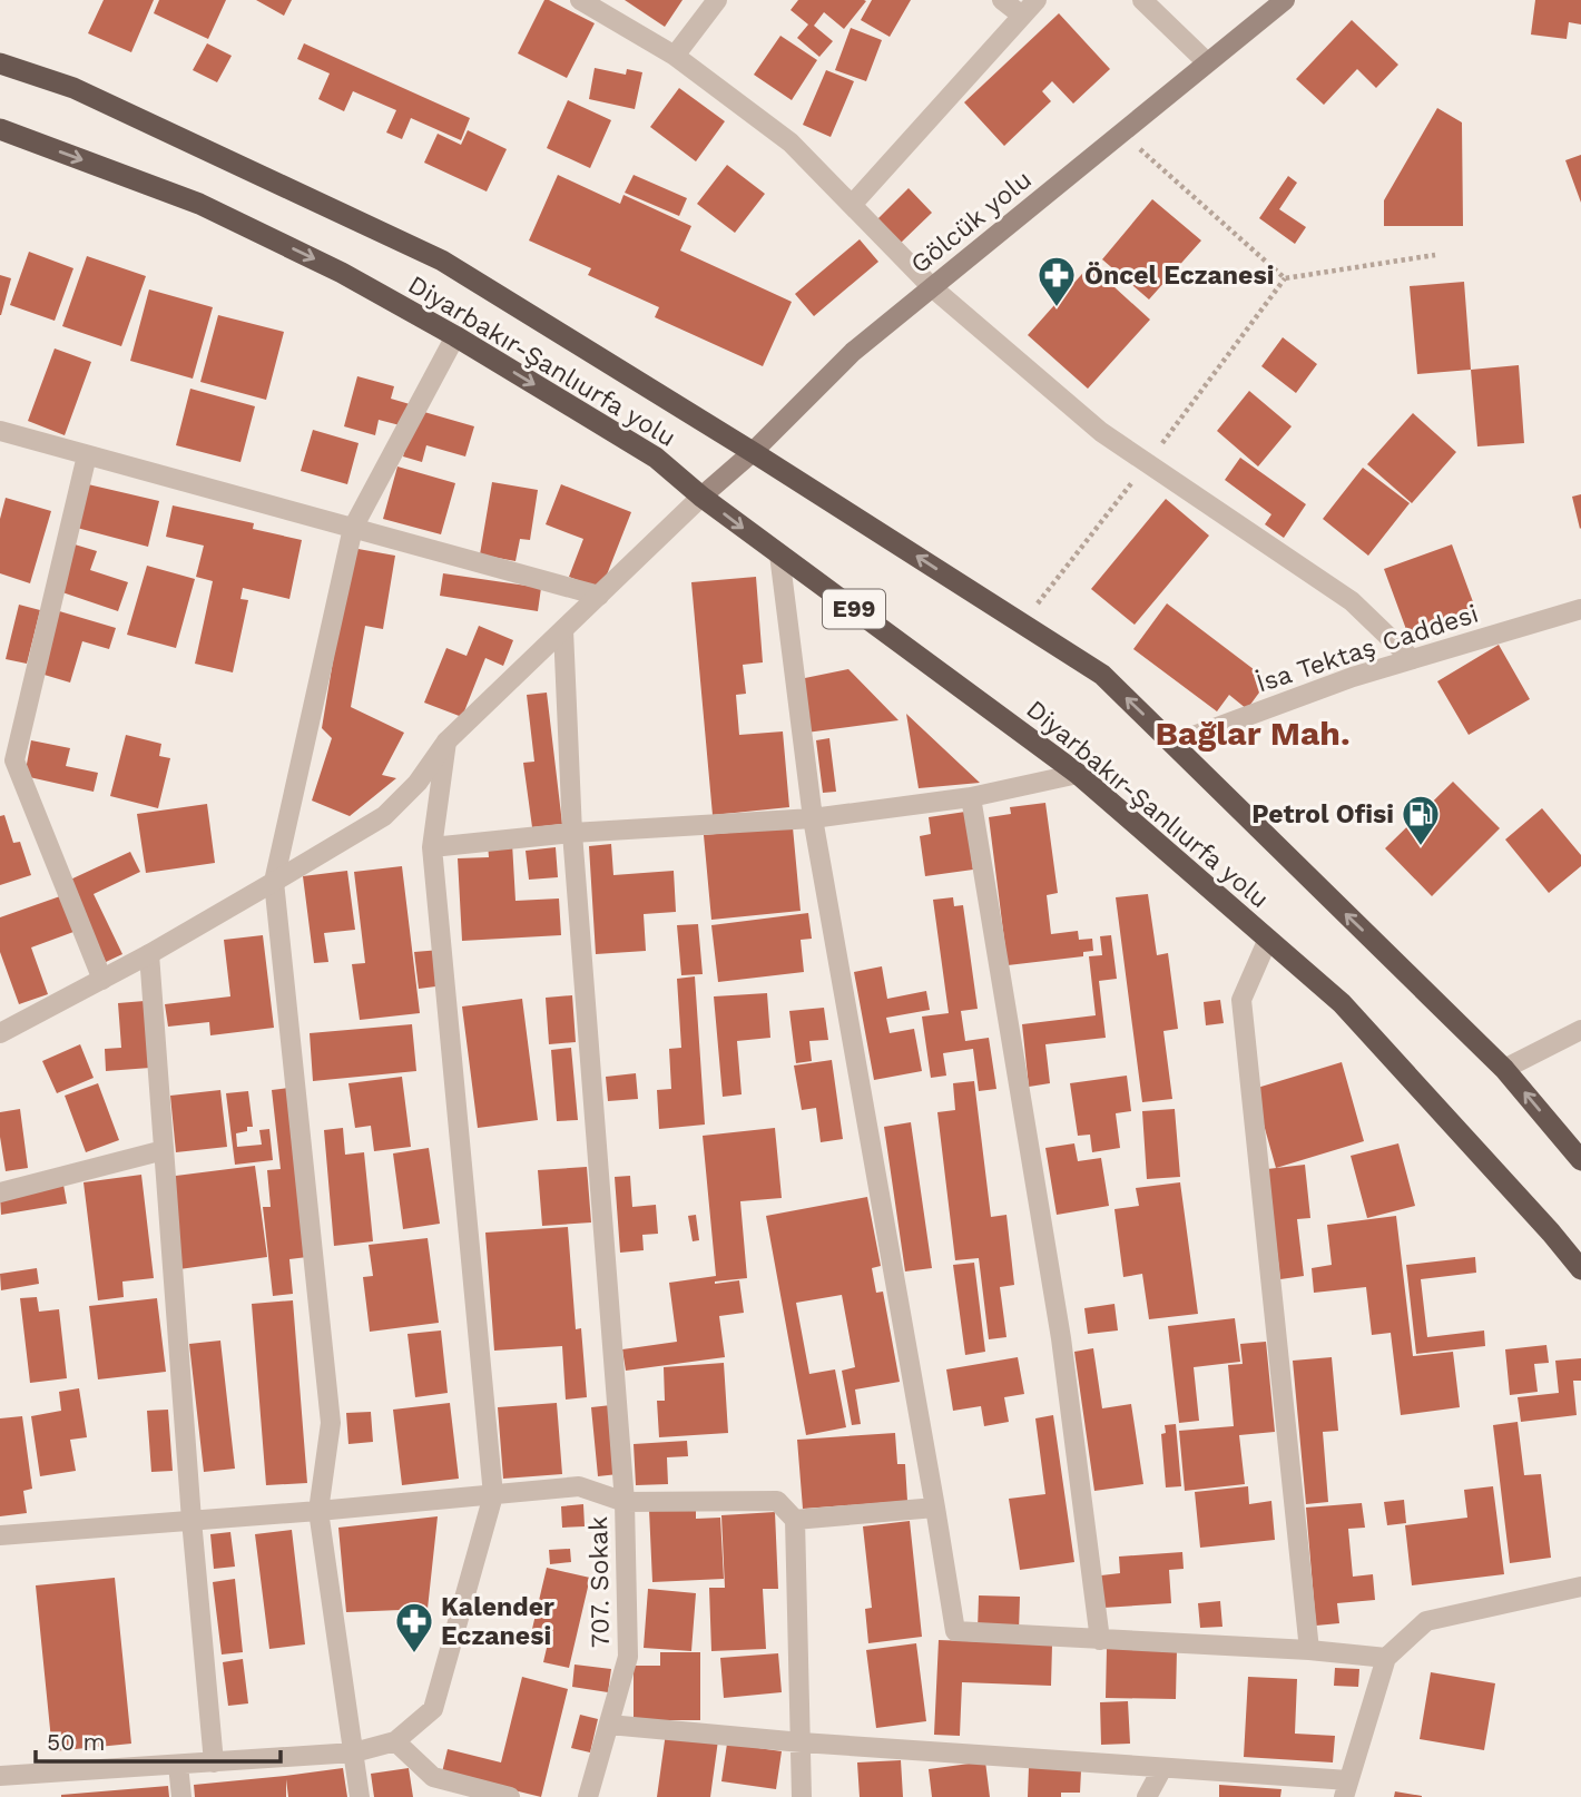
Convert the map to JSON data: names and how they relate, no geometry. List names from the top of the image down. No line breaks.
{"streets":{"highway":["Diyarbakır-Şanlıurfa yolu","E99"],"main road":["Gölcük yolu"],"street":["İsa Tektaş Caddesi","707. Sokak"]},"crossings":[["Gölcük yolu","Diyarbakır-Şanlıurfa yolu"],["Diyarbakır-Şanlıurfa yolu","İsa Tektaş Caddesi"]],"districts":["Bağlar Mah."],"places":{"pharmacy":["Öncel Eczanesi","Kalender Eczanesi"],"fuel station":["Petrol Ofisi"]},"scale_bar":"50 m"}
